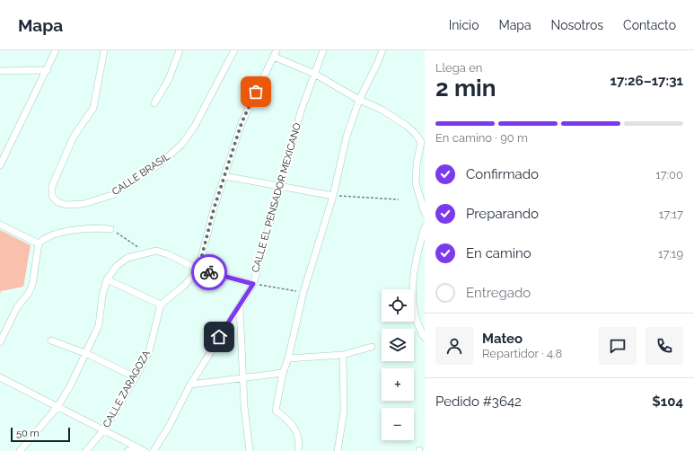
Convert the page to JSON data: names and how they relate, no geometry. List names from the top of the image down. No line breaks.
{"streets":{"street":["CALLE BRASIL","CALLE EL PENSADOR MEXICANO","CALLE ZARAGOZA"]},"scale_bar":"50 m","page":{"header":"Mapa","nav":["Inicio","Mapa","Nosotros","Contacto"],"heading":["2 min","Llega en","17:26–17:31"],"panel":["Mateo","Repartidor · 4.8","Pedido #3642","$104"],"bar":"En camino · 90 m","list":[["Confirmado","17:00"],["Preparando","17:17"],["En camino","17:19"],"Entregado"],"map_buttons":["+","−"],"scale":"50 m"}}
